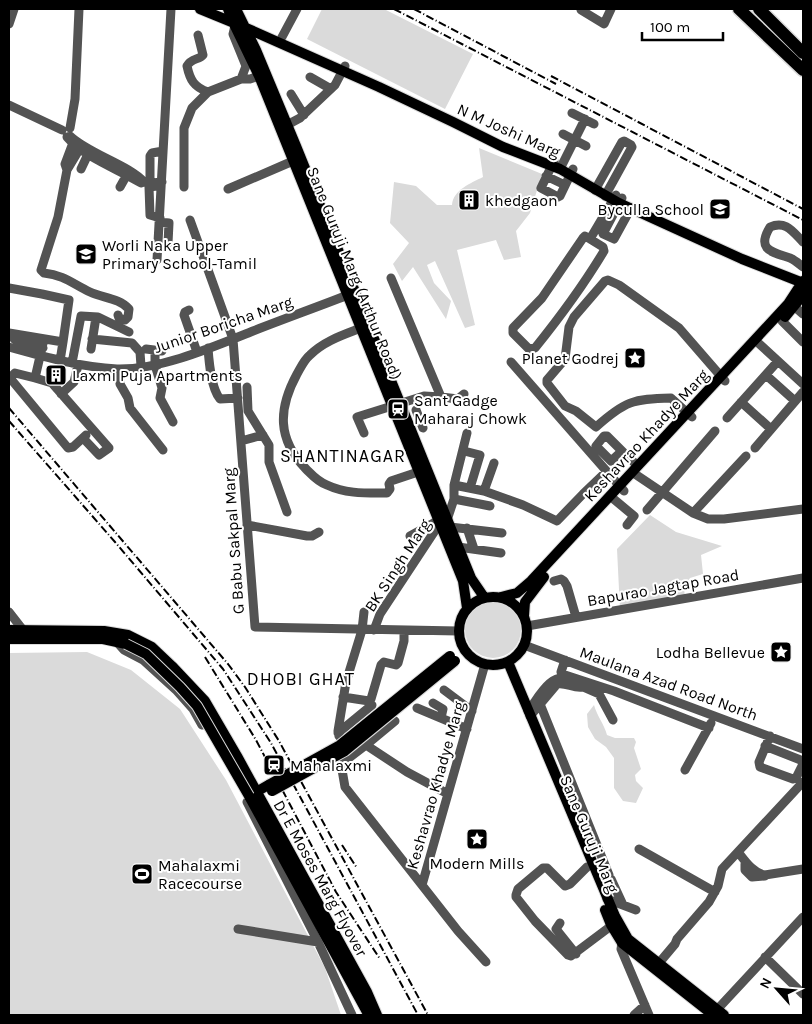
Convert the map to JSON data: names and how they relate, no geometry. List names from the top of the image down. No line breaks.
{"streets":{"main road":["N M Joshi Marg","Sane Guruji Marg (Arthur Road)","Keshavrao Khadye Marg","Sane Guruji Marg","Dr E Moses Marg Flyover"],"street":["Junior Boricha Marg","G Babu Sakpal Marg","BK Singh Marg","Bapurao Jagtap Road","Maulana Azad Road North"]},"crossings":[["N M Joshi Marg","Sane Guruji Marg (Arthur Road)"],["N M Joshi Marg","Keshavrao Khadye Marg"],["Sane Guruji Marg (Arthur Road)","Junior Boricha Marg"],["Sane Guruji Marg (Arthur Road)","Keshavrao Khadye Marg"],["Sane Guruji Marg (Arthur Road)","G Babu Sakpal Marg"],["Sane Guruji Marg (Arthur Road)","BK Singh Marg"],["Sane Guruji Marg (Arthur Road)","Bapurao Jagtap Road"],["Sane Guruji Marg (Arthur Road)","Maulana Azad Road North"],["Sane Guruji Marg (Arthur Road)","Sane Guruji Marg"],["Junior Boricha Marg","G Babu Sakpal Marg"],["Keshavrao Khadye Marg","G Babu Sakpal Marg"],["Keshavrao Khadye Marg","Bapurao Jagtap Road"],["Keshavrao Khadye Marg","Maulana Azad Road North"],["Keshavrao Khadye Marg","Sane Guruji Marg"],["G Babu Sakpal Marg","BK Singh Marg"],["G Babu Sakpal Marg","Bapurao Jagtap Road"],["G Babu Sakpal Marg","Maulana Azad Road North"],["G Babu Sakpal Marg","Sane Guruji Marg"],["Bapurao Jagtap Road","Maulana Azad Road North"],["Bapurao Jagtap Road","Sane Guruji Marg"],["Maulana Azad Road North","Sane Guruji Marg"]],"districts":["SHANTINAGAR","DHOBI GHAT"],"places":{"building":["khedgaon","Laxmi Puja Apartments"],"school or university":["Byculla School","Worli Naka Upper Primary School-Tamil"],"place":["Planet Godrej","Lodha Bellevue","Modern Mills"],"station":["Sant Gadge Maharaj Chowk","Mahalaxmi"],"sports":["Mahalaxmi Racecourse"]},"scale_bar":"100 m","north":"top left"}
